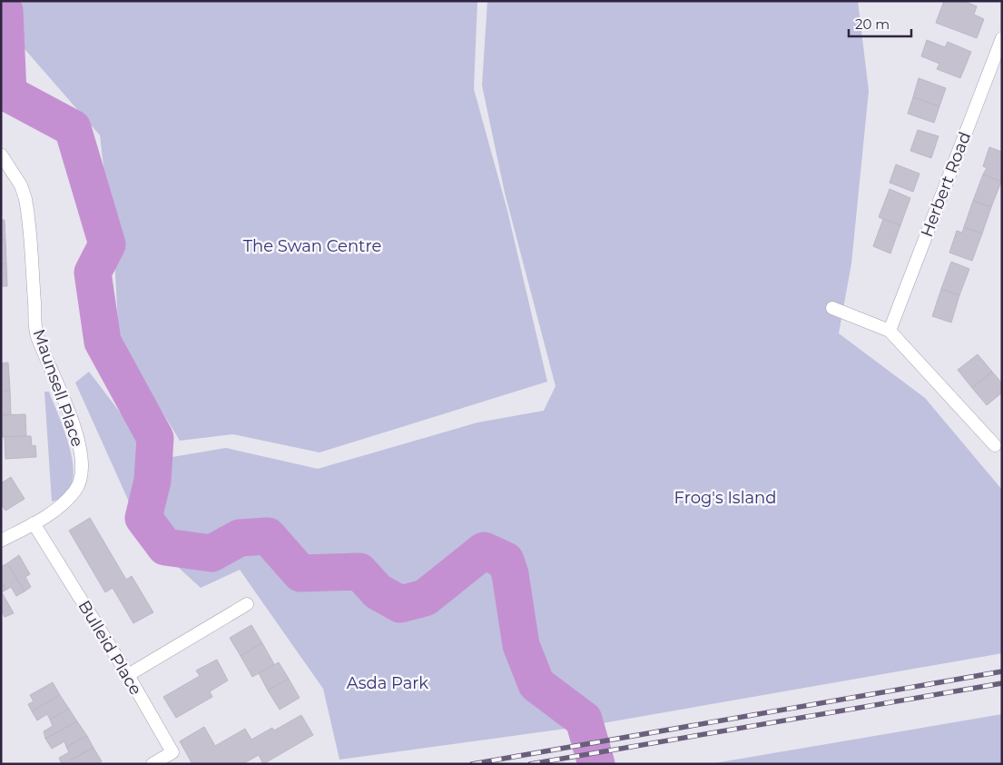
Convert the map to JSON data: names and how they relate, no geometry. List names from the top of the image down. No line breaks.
{"streets":{"street":["Herbert Road","Maunsell Place","Bulleid Place"]},"crossings":[["Maunsell Place","Bulleid Place"]],"parks":["The Swan Centre","Frog's Island","Asda Park"],"scale_bar":"20 m"}
